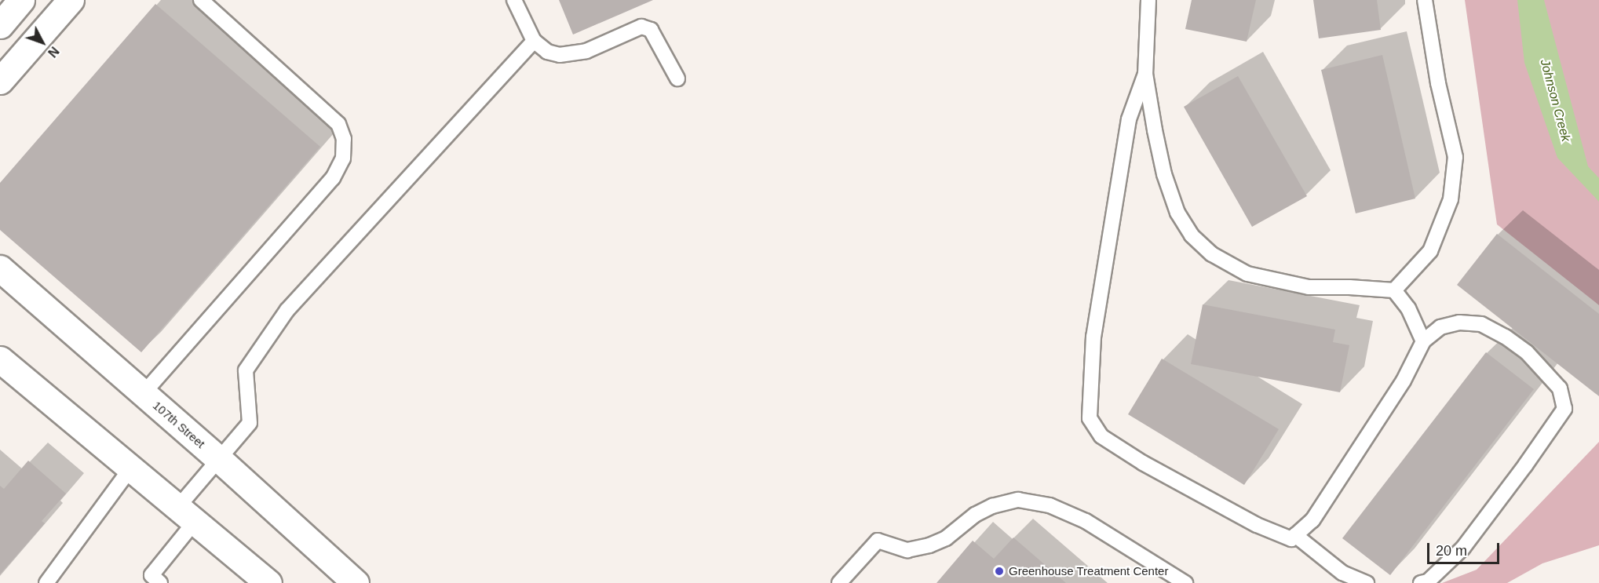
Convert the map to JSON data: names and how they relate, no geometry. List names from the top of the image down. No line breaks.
{"streets":{"street":["107th Street"]},"water":["Johnson Creek"],"places":["Greenhouse Treatment Center"],"scale_bar":"20 m","north":"bottom right"}
